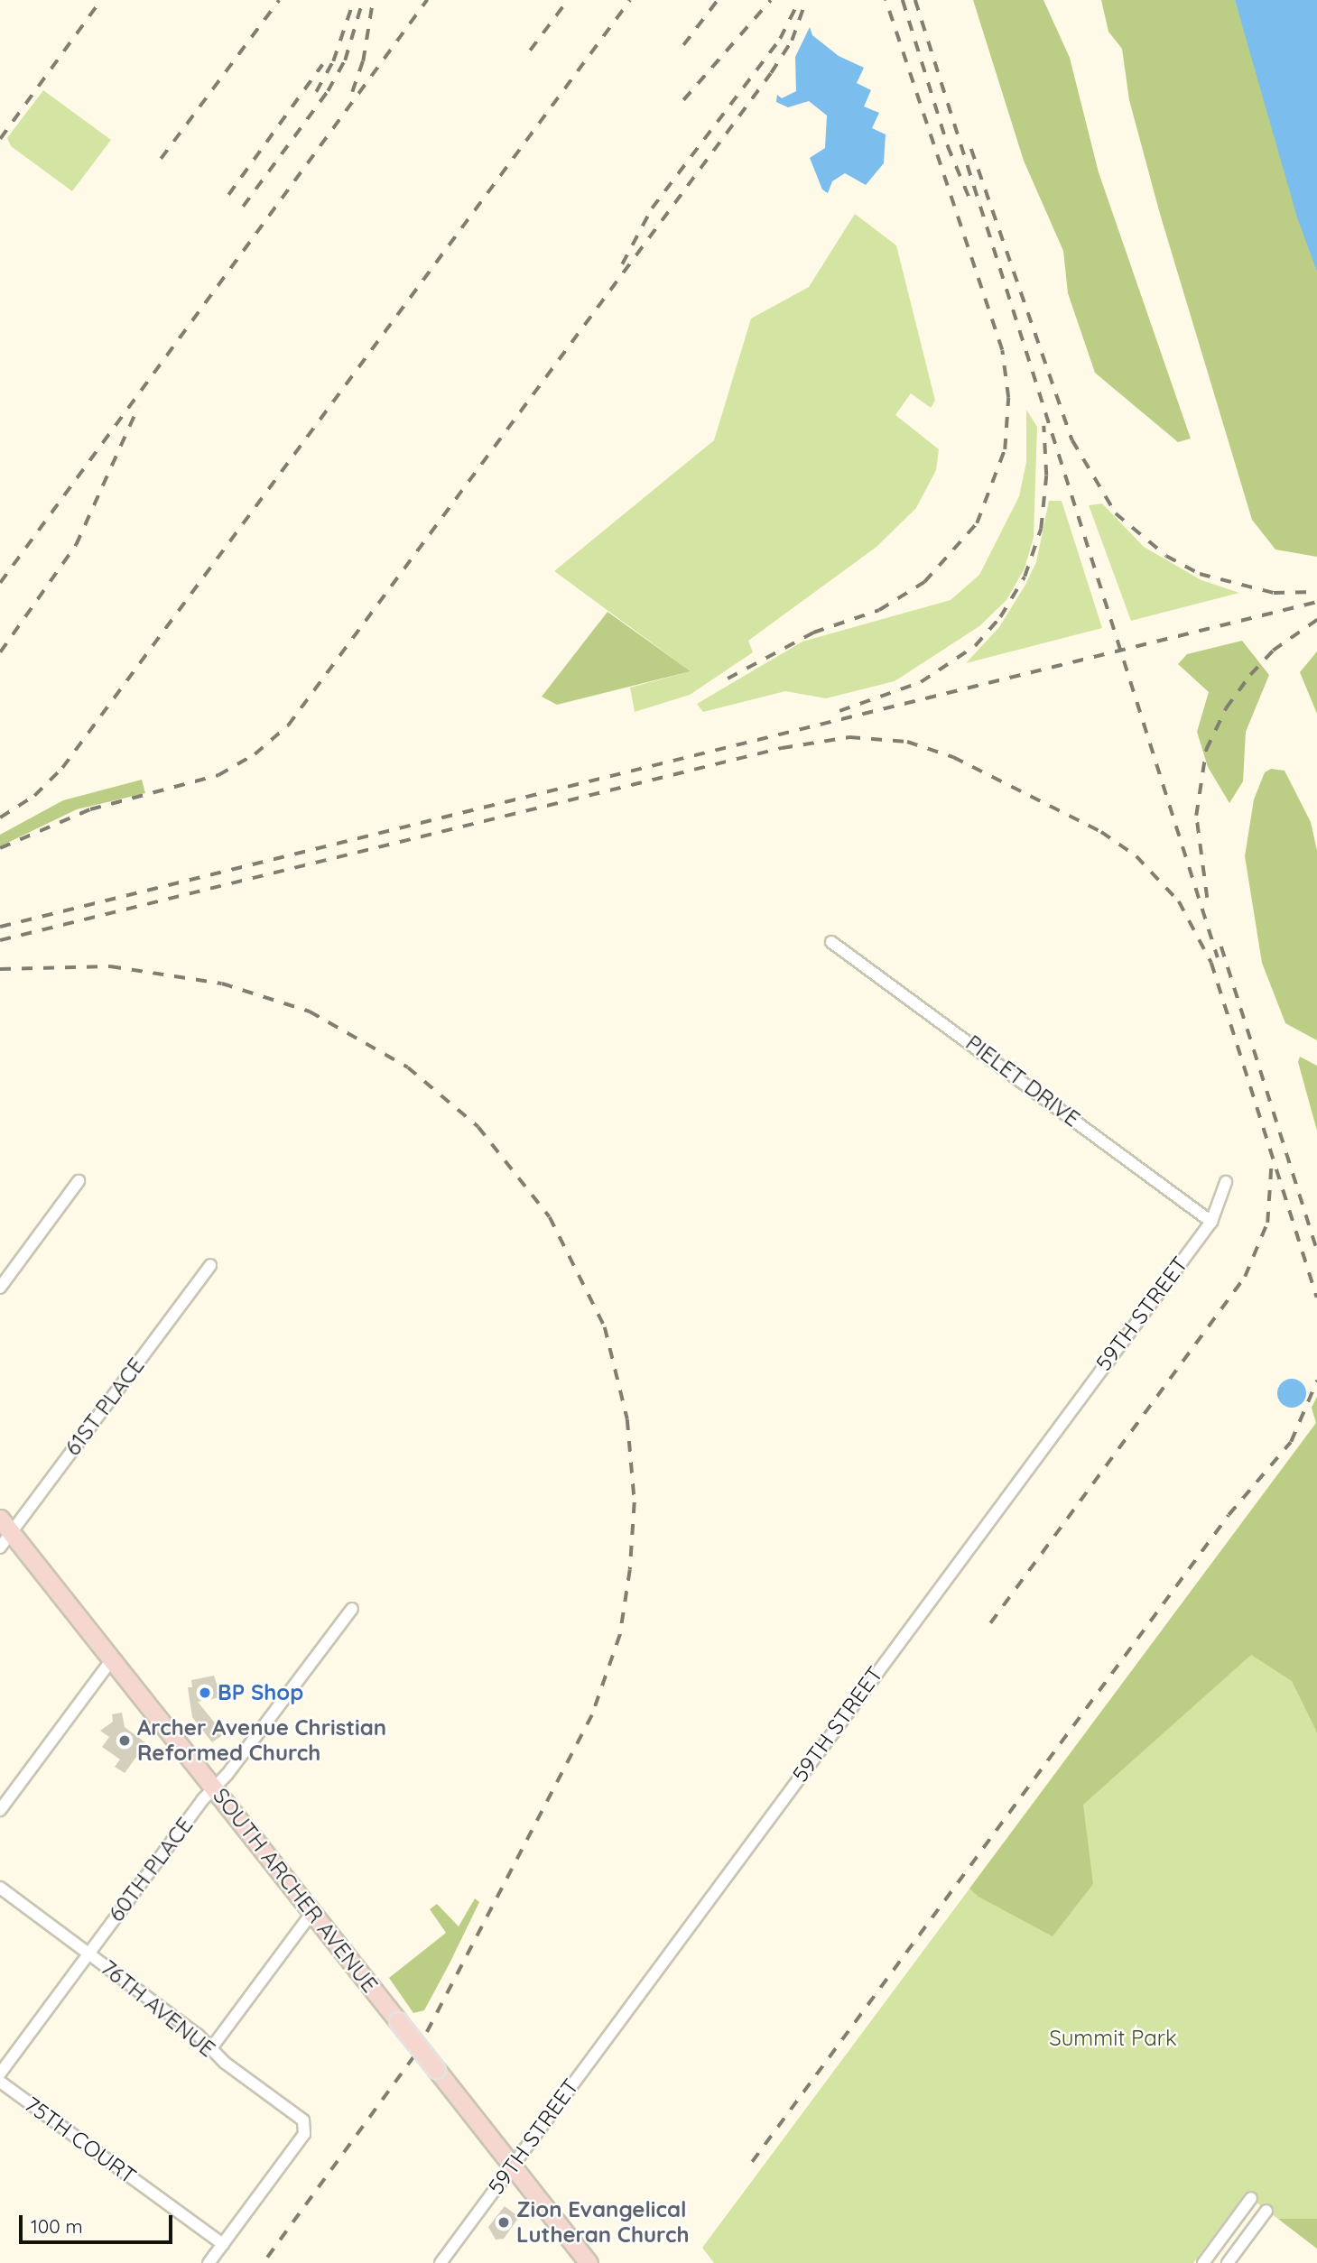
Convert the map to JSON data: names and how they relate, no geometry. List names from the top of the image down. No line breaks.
{"streets":{"main road":["SOUTH ARCHER AVENUE"],"street":["PIELET DRIVE","59TH STREET","61ST PLACE","60TH PLACE","76TH AVENUE","75TH COURT"]},"crossings":[["PIELET DRIVE","59TH STREET"],["59TH STREET","SOUTH ARCHER AVENUE"],["61ST PLACE","SOUTH ARCHER AVENUE"],["60TH PLACE","SOUTH ARCHER AVENUE"],["60TH PLACE","76TH AVENUE"],["76TH AVENUE","75TH COURT"]],"parks":["Summit Park"],"places":["BP Shop","Archer Avenue Christian Reformed Church","Zion Evangelical Lutheran Church"],"scale_bar":"100 m"}
